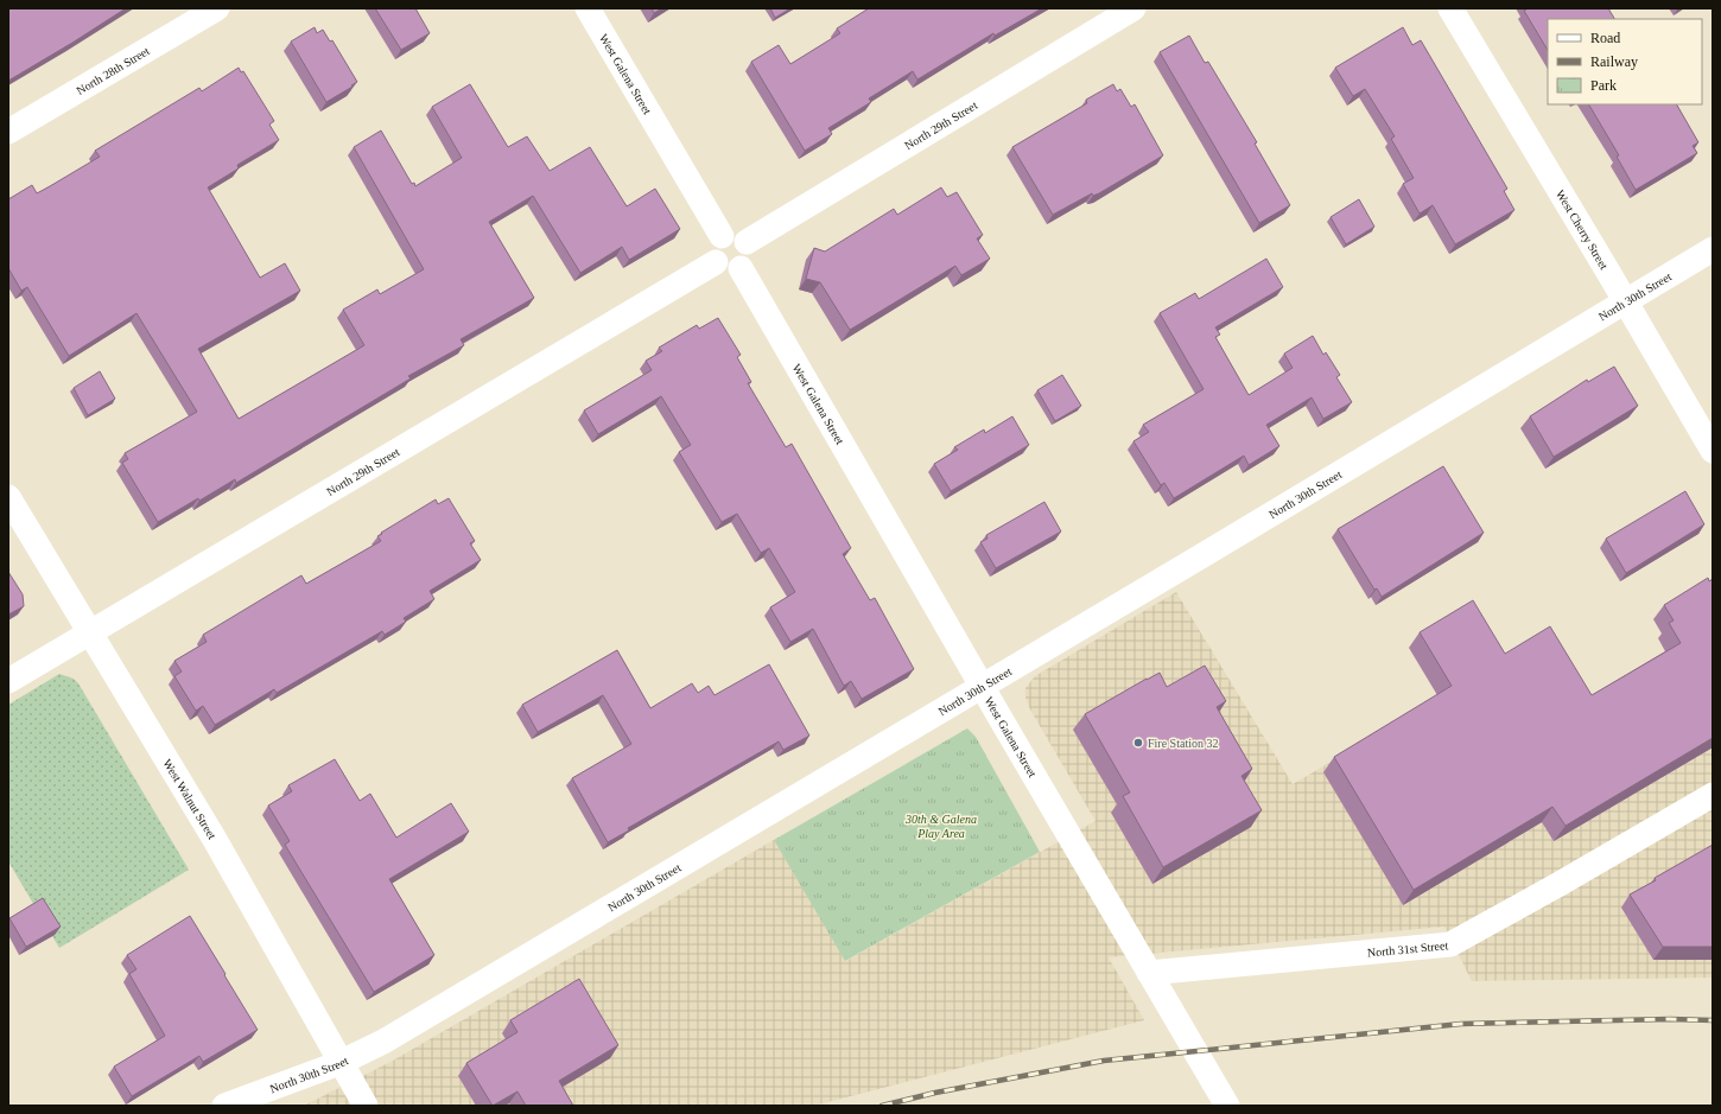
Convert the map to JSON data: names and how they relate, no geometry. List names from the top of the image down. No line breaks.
{"streets":{"street":["North 28th Street","West Galena Street","North 29th Street","West Cherry Street","North 30th Street","West Walnut Street","North 31st Street"]},"crossings":[["West Galena Street","North 29th Street"],["West Galena Street","North 30th Street"],["West Galena Street","North 31st Street"],["North 29th Street","West Walnut Street"],["West Cherry Street","North 30th Street"],["North 30th Street","West Walnut Street"]],"parks":["30th & Galena Play Area"],"places":["Fire Station 32"],"legend":["Road","Railway","Park"]}
